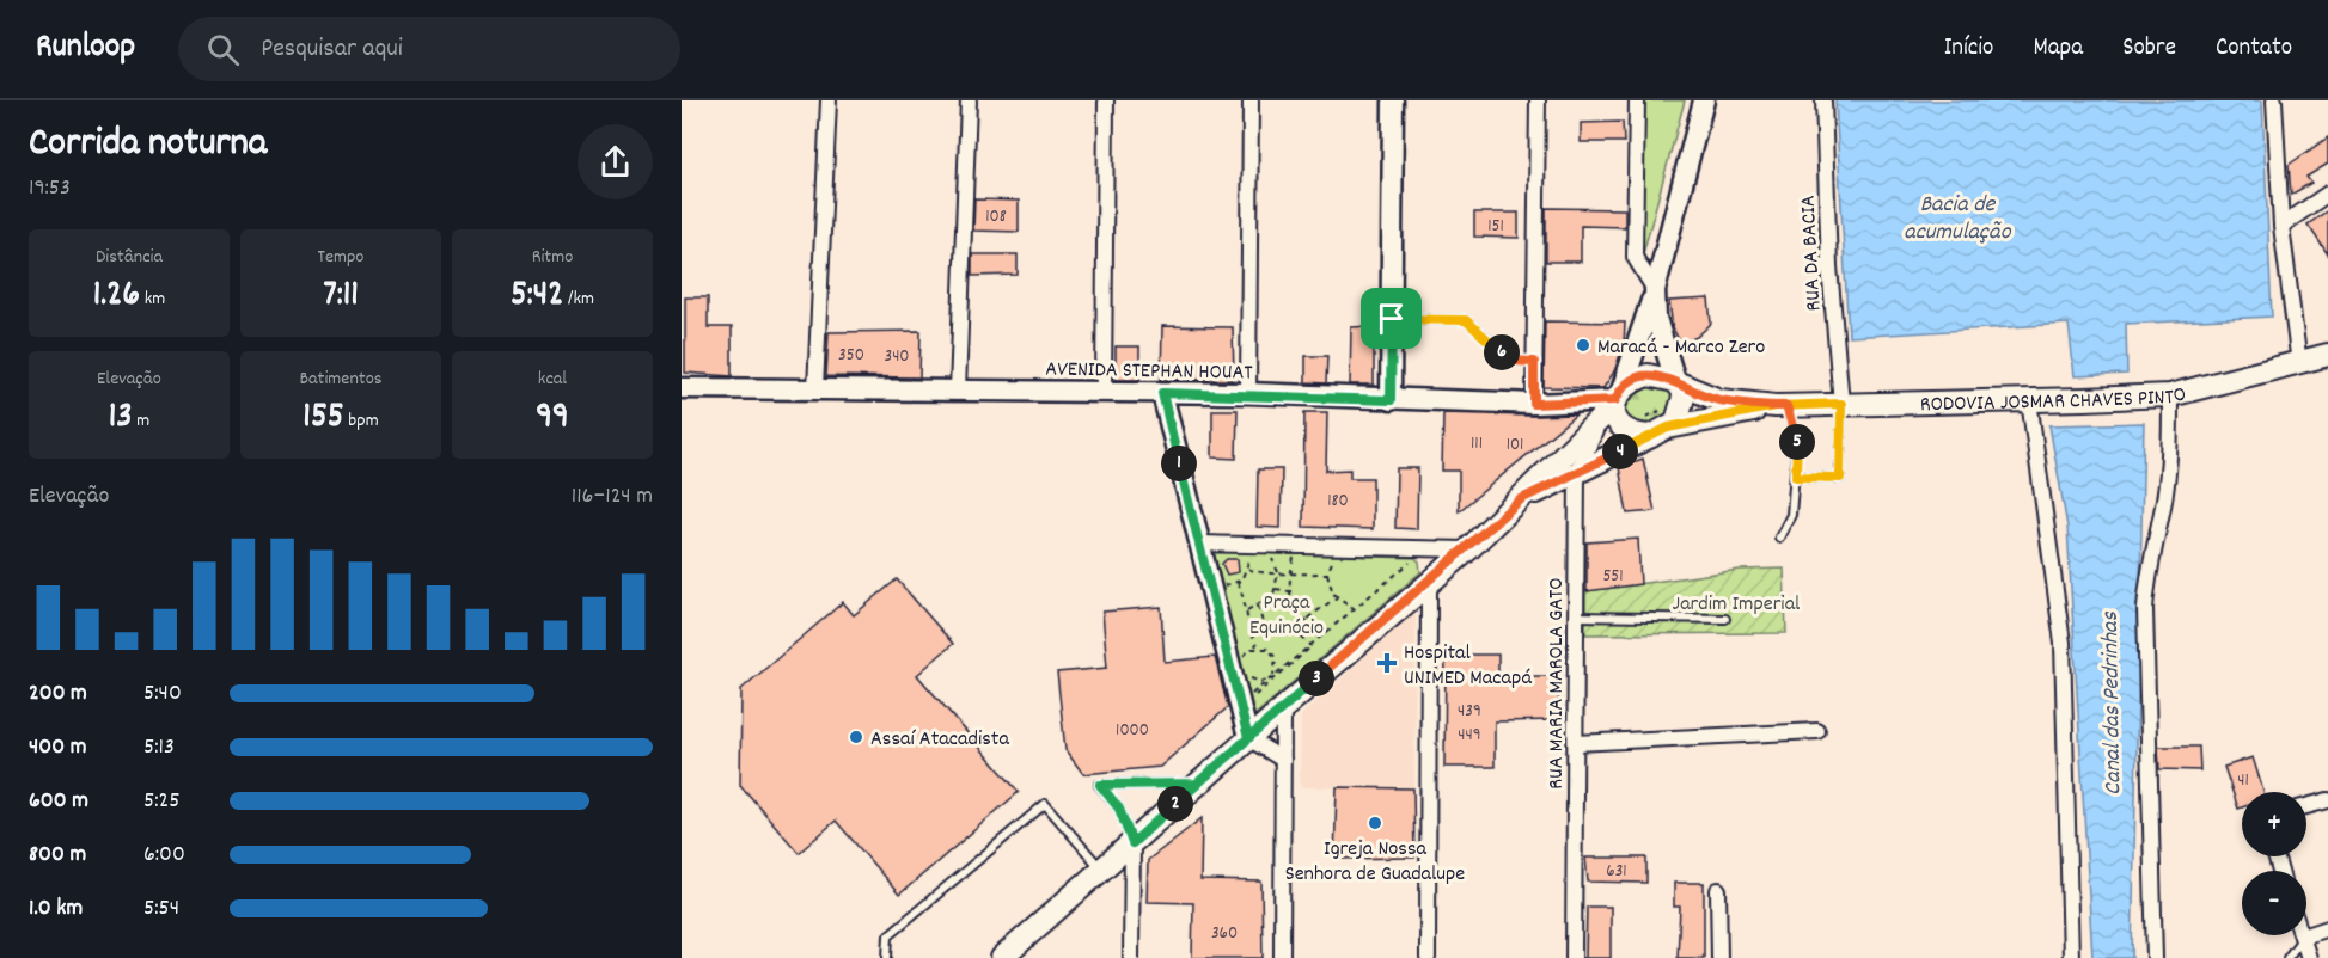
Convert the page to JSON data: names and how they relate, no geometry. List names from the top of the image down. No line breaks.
{"streets":{"main road":["AVENIDA STEPHAN HOUAT","RODOVIA JOSMAR CHAVES PINTO"],"street":["RUA DA BACIA","RUA MARIA MAROLA GATO"]},"crossings":[["RUA DA BACIA","RODOVIA JOSMAR CHAVES PINTO"],["AVENIDA STEPHAN HOUAT","RODOVIA JOSMAR CHAVES PINTO"],["AVENIDA STEPHAN HOUAT","RUA MARIA MAROLA GATO"],["RODOVIA JOSMAR CHAVES PINTO","RUA MARIA MAROLA GATO"]],"water":["Bacia de acumulação","Canal das Pedrinhas"],"parks":["Praça Equinócio","Jardim Imperial"],"places":{"other":["Maracá - Marco Zero","Assaí Atacadista","Igreja Nossa Senhora de Guadalupe"],"health":["Hospital UNIMED Macapá"]},"house_numbers":["108","151","350","340","111","101","180","551","439","1000","449","41","631","360"],"page":{"header":"Runloop","search":"Pesquisar aqui","nav":["Início","Mapa","Sobre","Contato"],"heading":["Corrida noturna","19:53"],"stats":[["Distância","1.26 km"],["Tempo","7:11"],["Ritmo","5:42 /km"],["Elevação","13 m"],["Batimentos","155 bpm"],["kcal","99"]],"pins":["6","5","4","1","3","2"],"chart":["Elevação","116–124 m"],"list":[{"name":"200 m","note":"5:40"},{"name":"400 m","note":"5:13"},{"name":"600 m","note":"5:25"},{"name":"800 m","note":"6:00"},{"name":"1.0 km","note":"5:54"}],"map_buttons":["+","−"]}}
